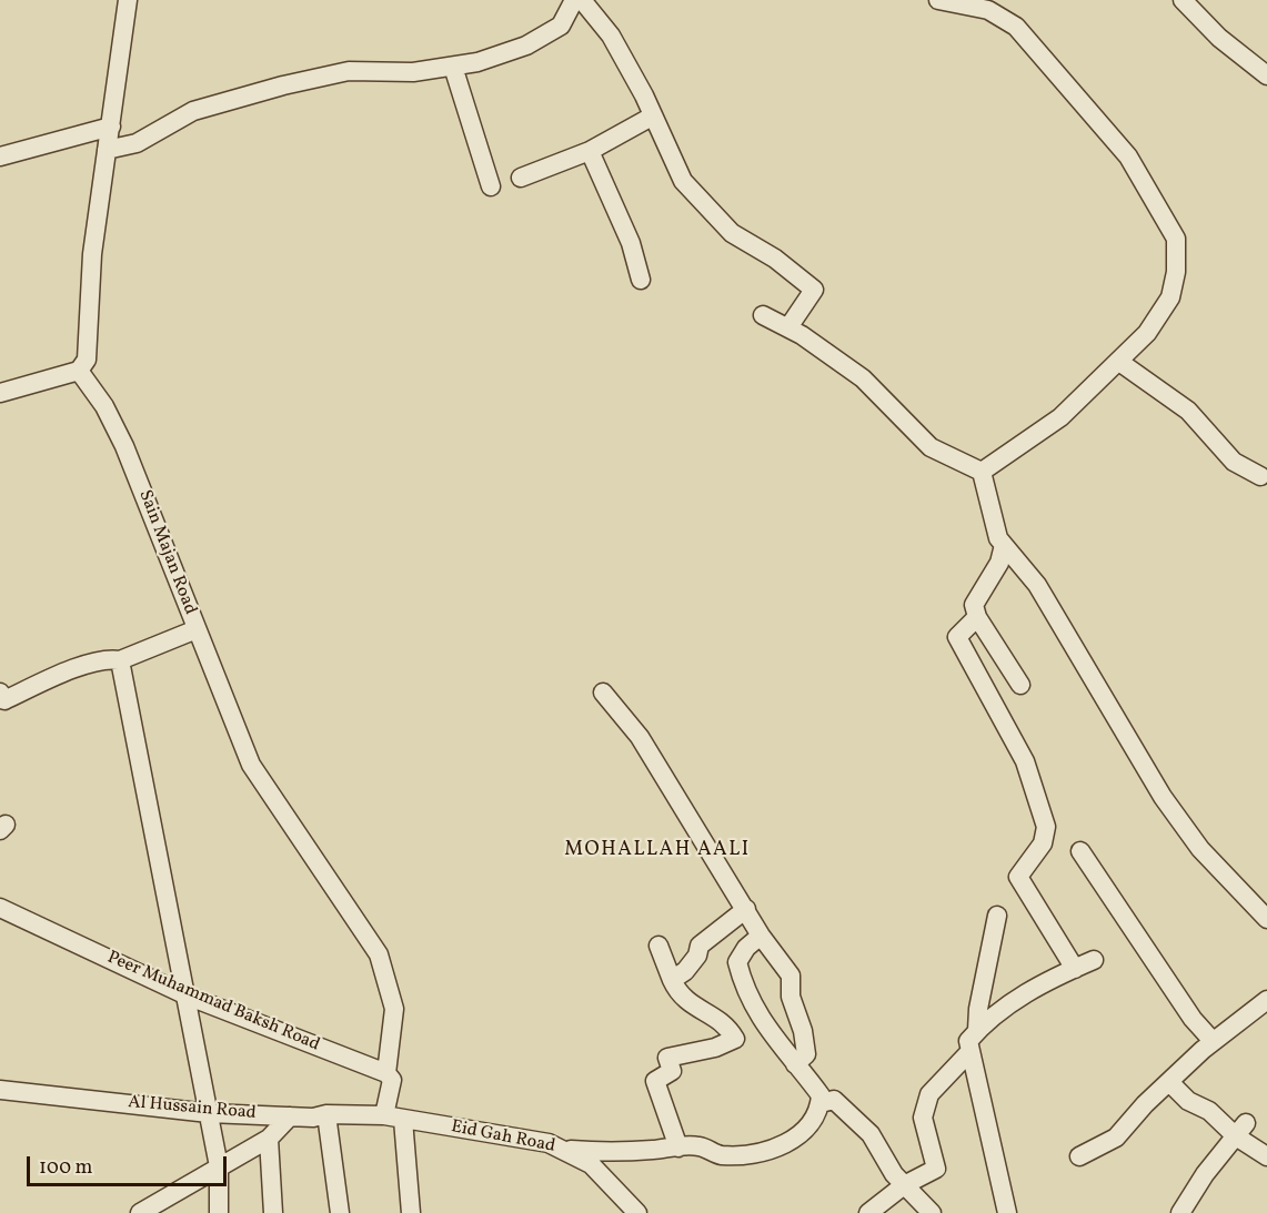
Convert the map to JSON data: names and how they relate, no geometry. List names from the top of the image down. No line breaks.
{"streets":{"street":["Sain Majan Road","Peer Muhammad Baksh Road","Al Hussain Road","Eid Gah Road"]},"crossings":[["Sain Majan Road","Peer Muhammad Baksh Road"],["Al Hussain Road","Eid Gah Road"]],"districts":["MOHALLAH AALI"],"scale_bar":"100 m"}
